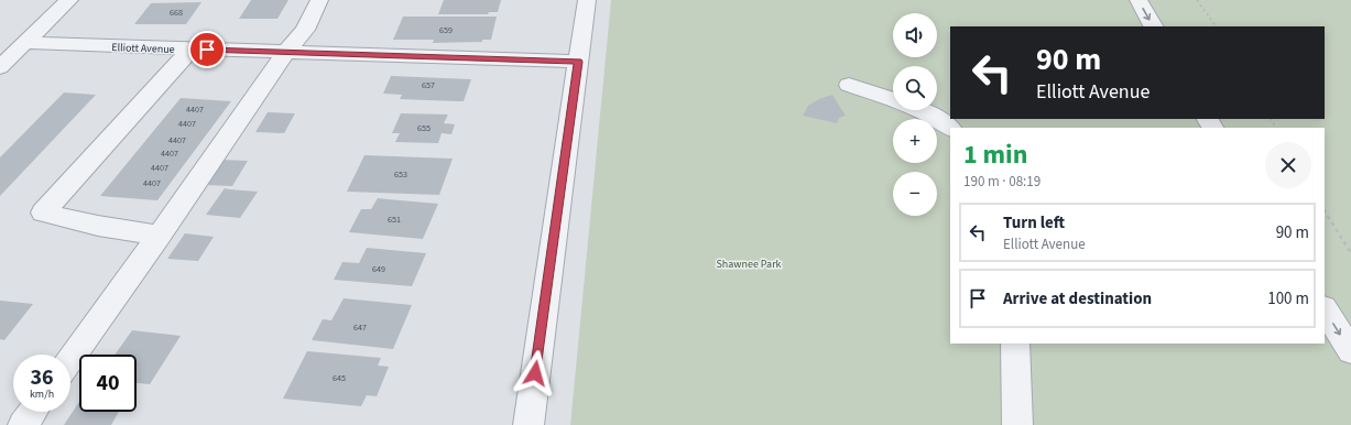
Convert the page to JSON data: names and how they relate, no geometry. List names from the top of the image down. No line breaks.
{"streets":{"street":["Elliott Avenue"]},"parks":["Shawnee Park"],"house_numbers":["668","659","657","4407","4407","655","4407","4407","4407","653","4407","651","649","647","645"],"page":{"map_buttons":["+","−"],"turn":["90 m","Elliott Avenue"],"heading":["1 min","190 m · 08:19"],"list":[{"name":"Turn left","note":"Elliott Avenue","value":"90 m"},{"name":"Arrive at destination","value":"100 m"}],"speed":"36 km/h","limit":"40"}}
